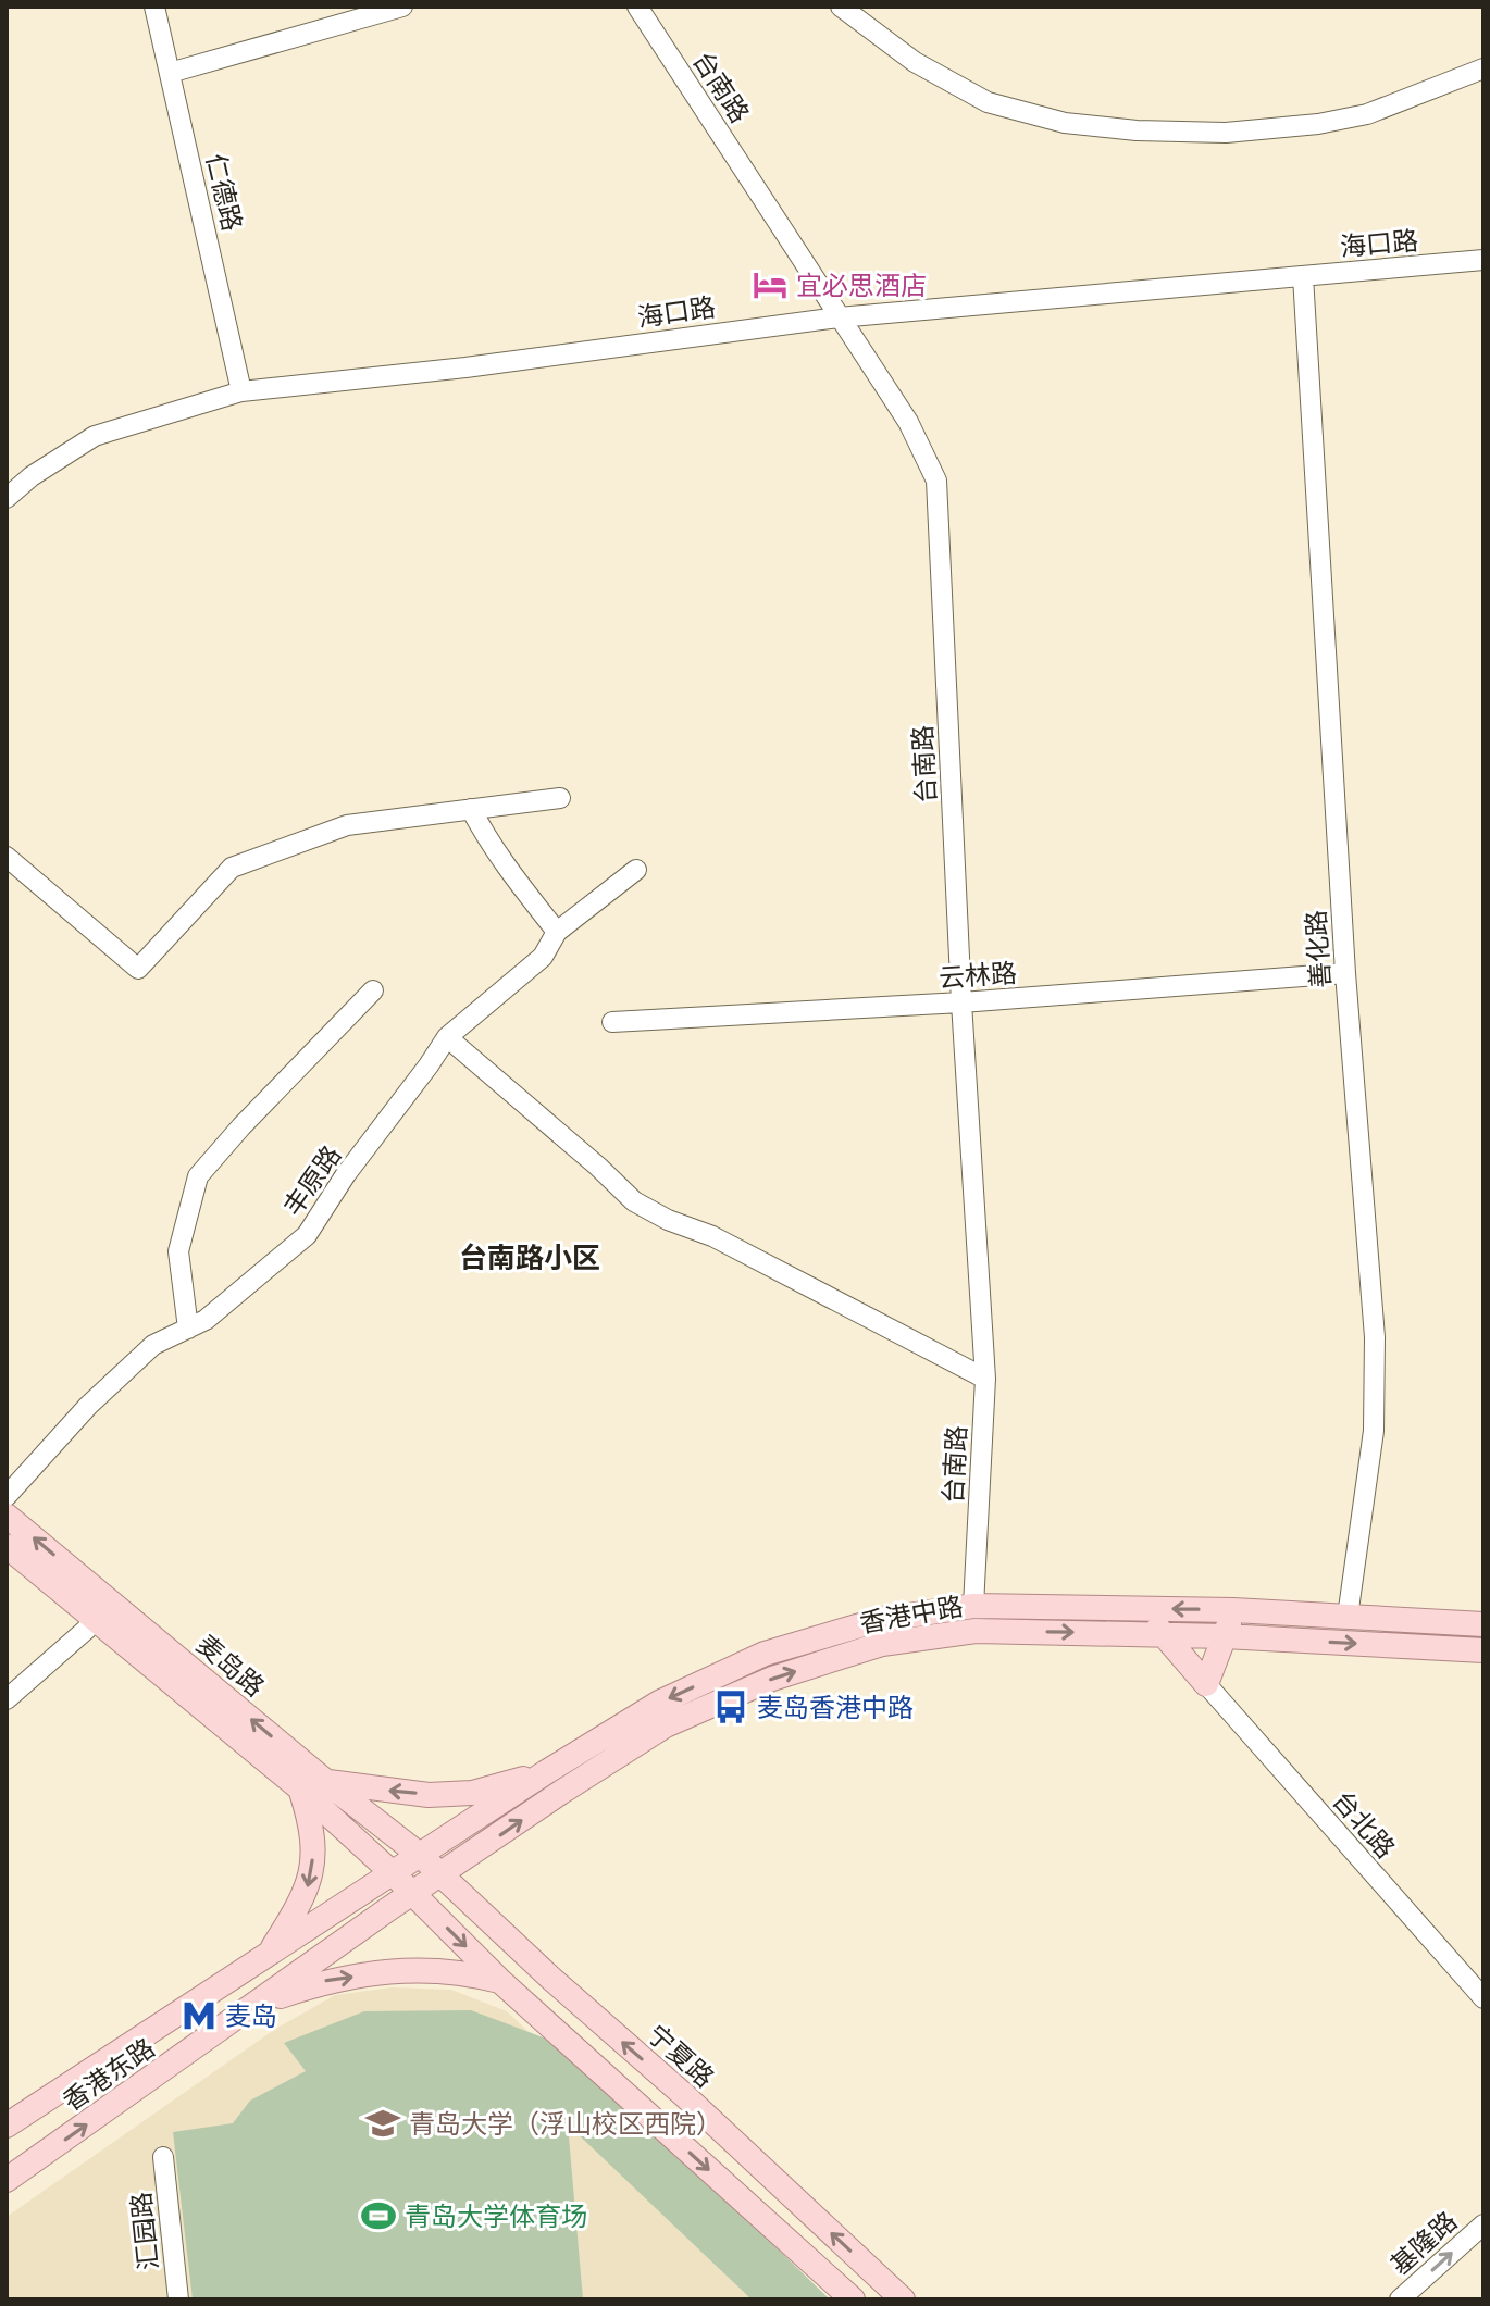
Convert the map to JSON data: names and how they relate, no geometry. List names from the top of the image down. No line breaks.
{"streets":{"main road":["香港中路","麦岛路","宁夏路","香港东路"],"street":["台南路","仁德路","海口路","善化路","云林路","丰原路","台北路","汇园路","基隆路"]},"crossings":[["台南路","海口路"],["台南路","云林路"],["台南路","香港中路"],["仁德路","海口路"],["海口路","善化路"],["善化路","云林路"],["善化路","香港中路"],["香港中路","麦岛路"],["香港中路","宁夏路"],["香港中路","香港东路"],["麦岛路","宁夏路"],["麦岛路","香港东路"],["宁夏路","香港东路"]],"one_way":["基隆路"],"districts":["台南路小区"],"places":{"hotel":["宜必思酒店"],"bus stop":["麦岛香港中路"],"metro station":["麦岛"],"school or university":["青岛大学（浮山校区西院）"],"sports":["青岛大学体育场"]}}
